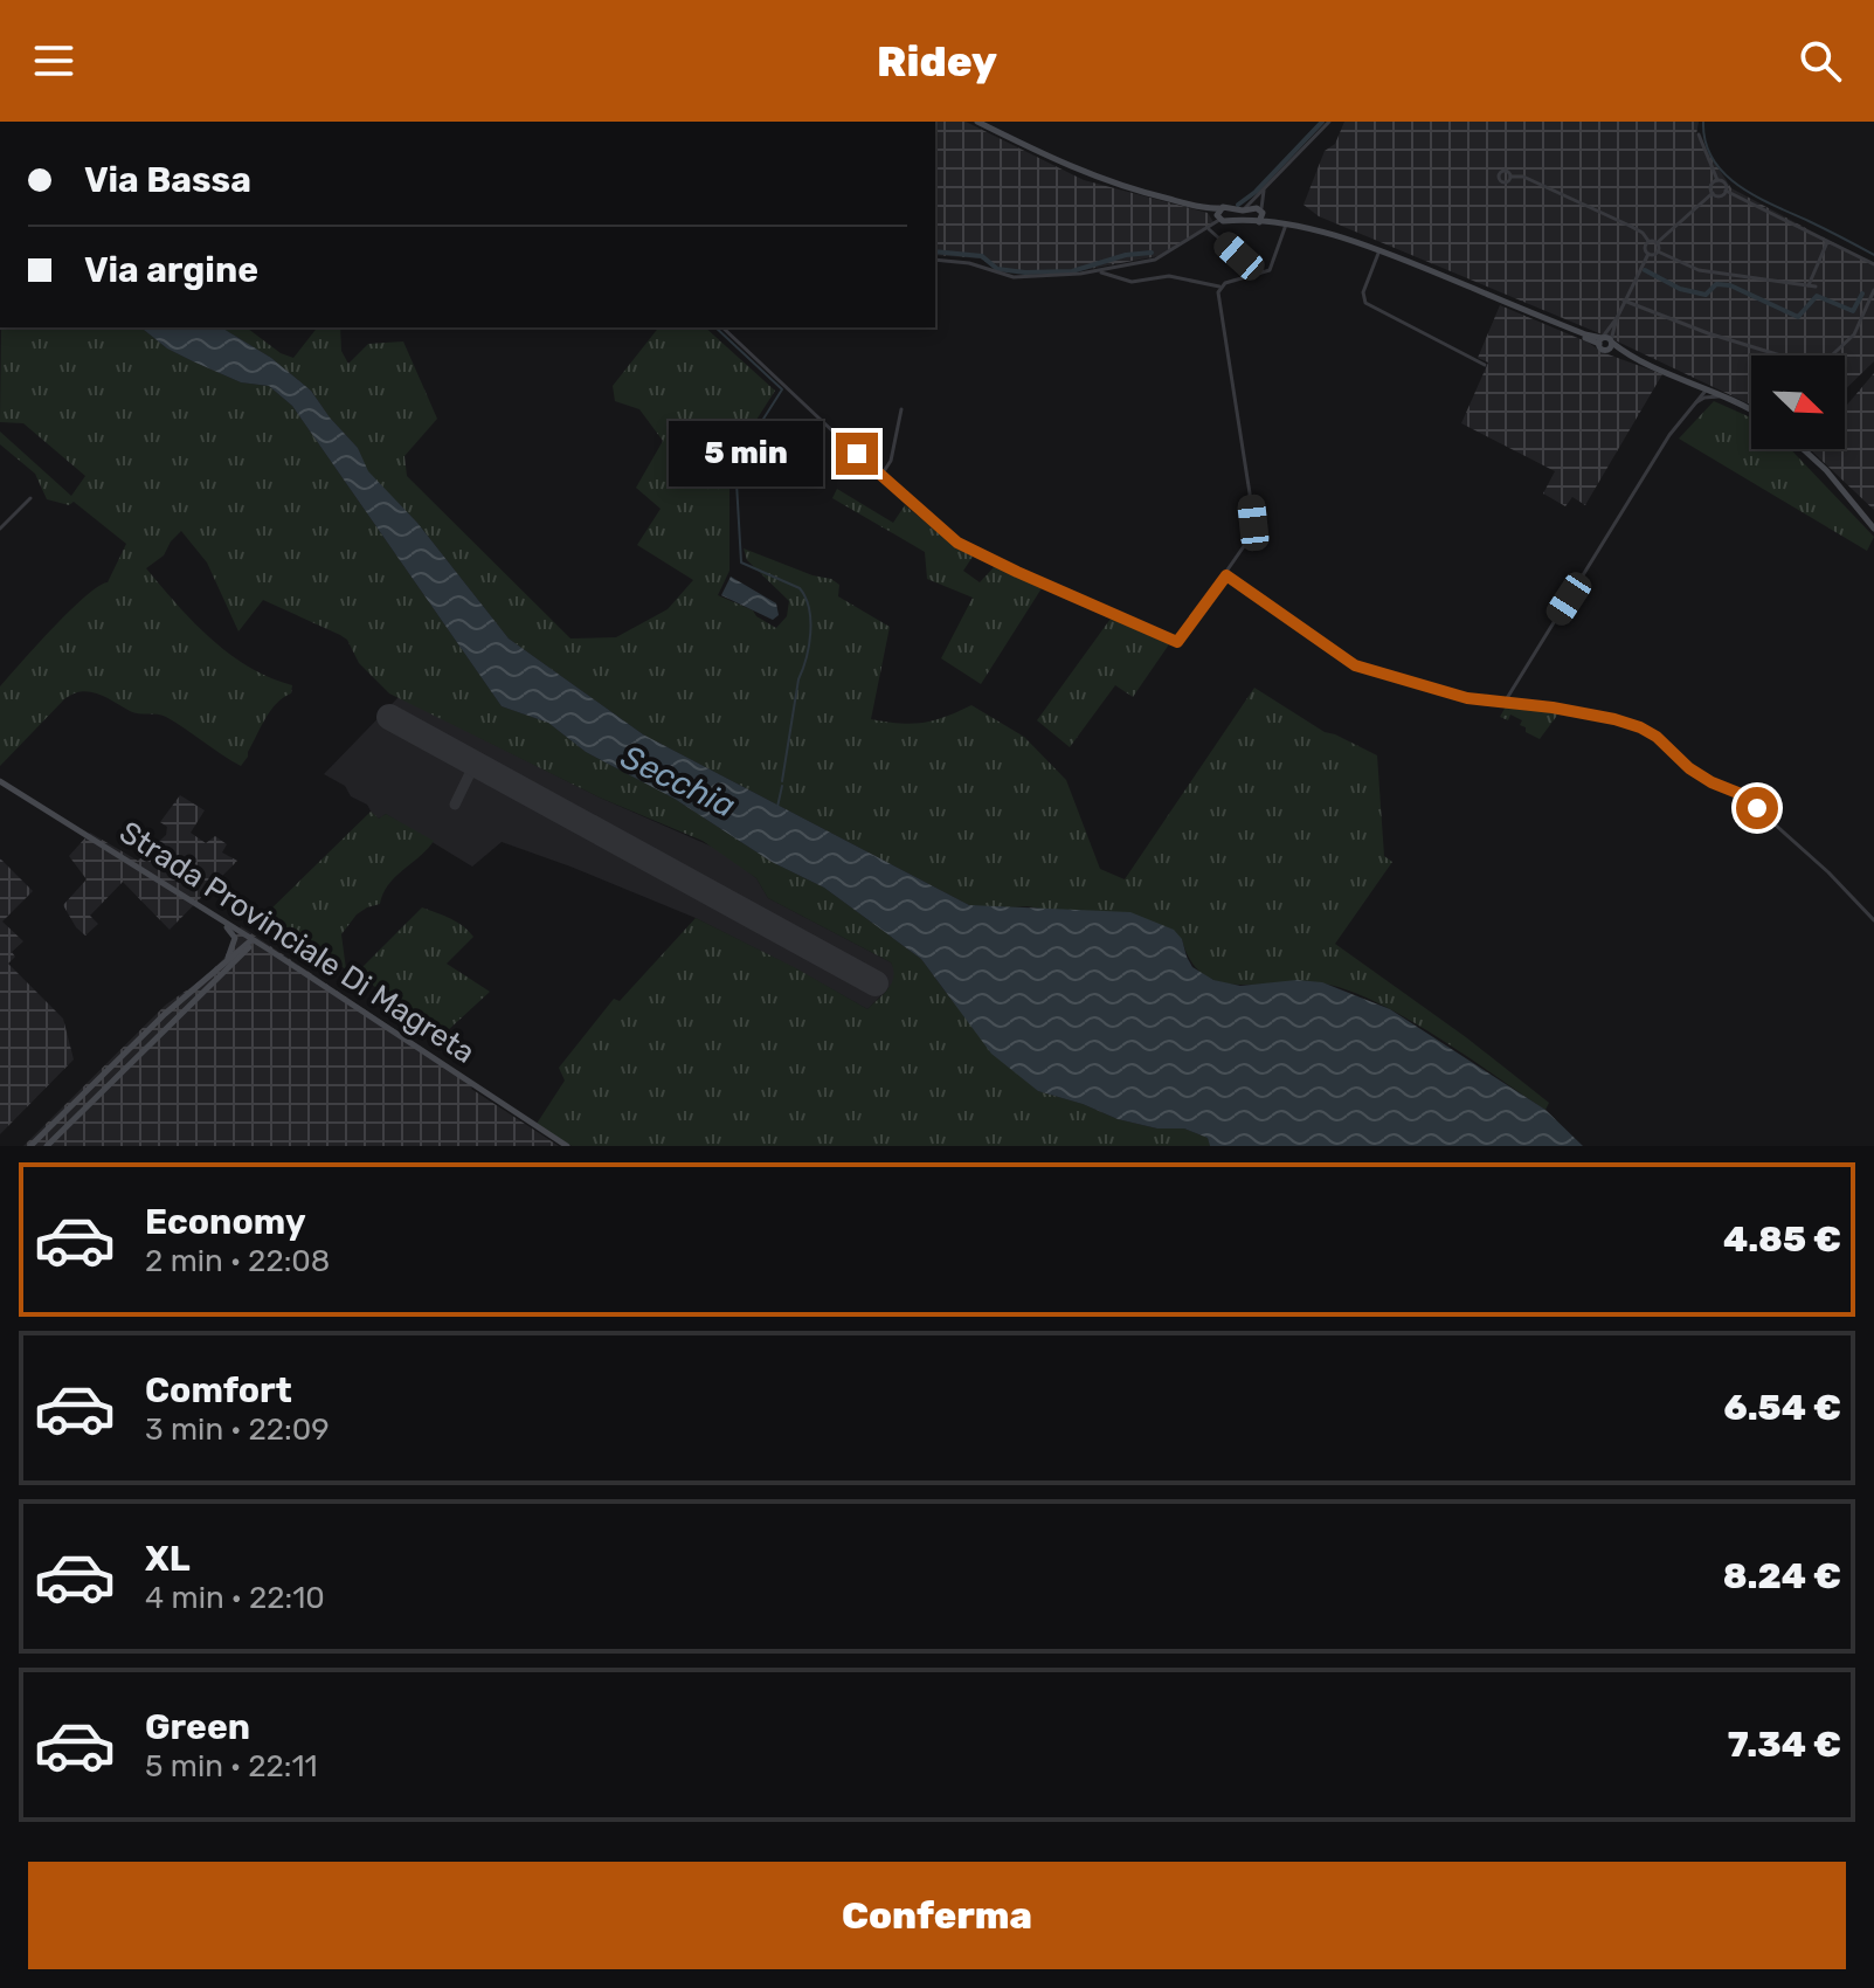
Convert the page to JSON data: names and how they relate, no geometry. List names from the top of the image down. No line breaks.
{"streets":{"main road":["Strada Provinciale Di Magreta"]},"water":["Secchia"],"north":"bottom right","page":{"header":"Ridey","banner":["Via Bassa","Via argine"],"bubble":"5 min","list":[{"name":"Economy","note":"2 min · 22:08","value":"4.85 €"},{"name":"Comfort","note":"3 min · 22:09","value":"6.54 €"},{"name":"XL","note":"4 min · 22:10","value":"8.24 €"},{"name":"Green","note":"5 min · 22:11","value":"7.34 €"}],"buttons":"Conferma"}}
